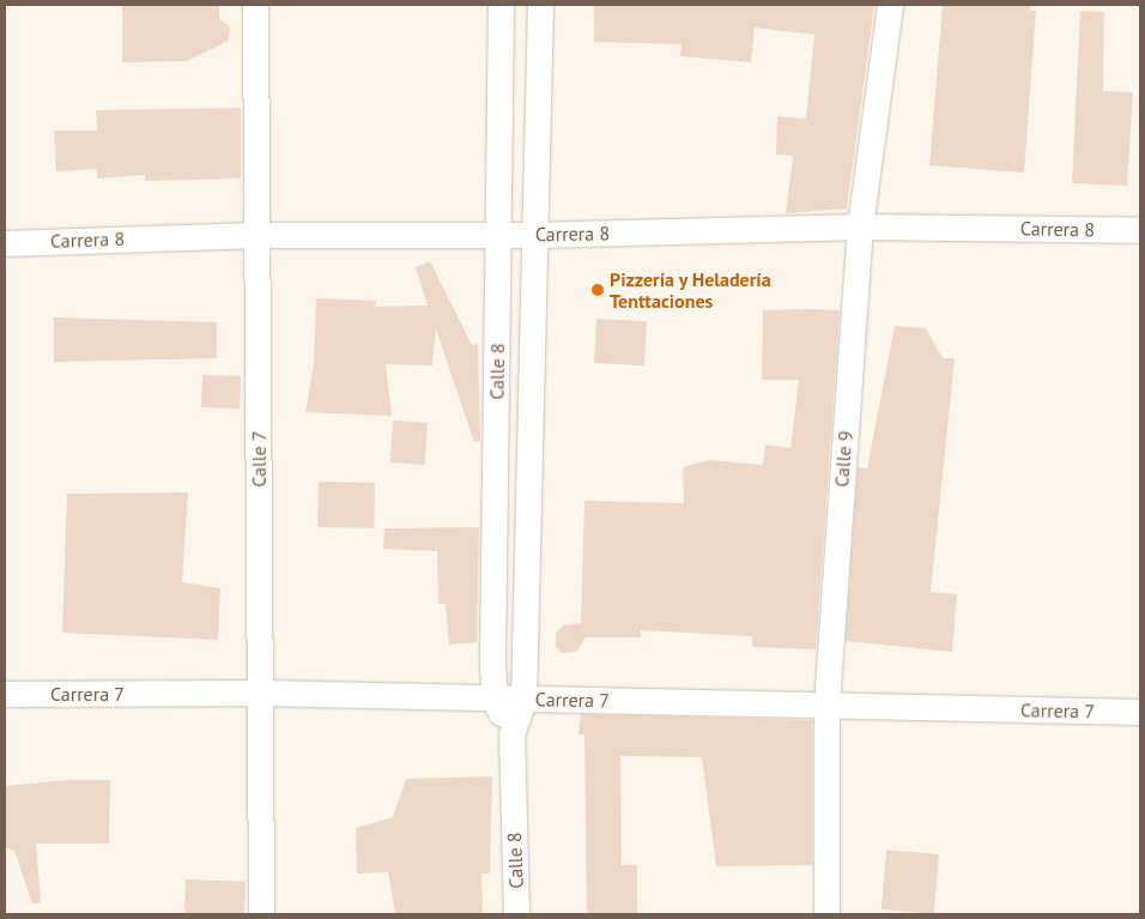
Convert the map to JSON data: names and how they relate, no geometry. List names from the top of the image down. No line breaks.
{"streets":{"street":["Carrera 8","Calle 8","Calle 7","Calle 9","Carrera 7"]},"crossings":[["Carrera 8","Calle 8"],["Carrera 8","Calle 7"],["Carrera 8","Calle 9"],["Calle 8","Carrera 7"],["Calle 7","Carrera 7"],["Calle 9","Carrera 7"]],"places":["Pizzería y Heladería Tenttaciones"]}
